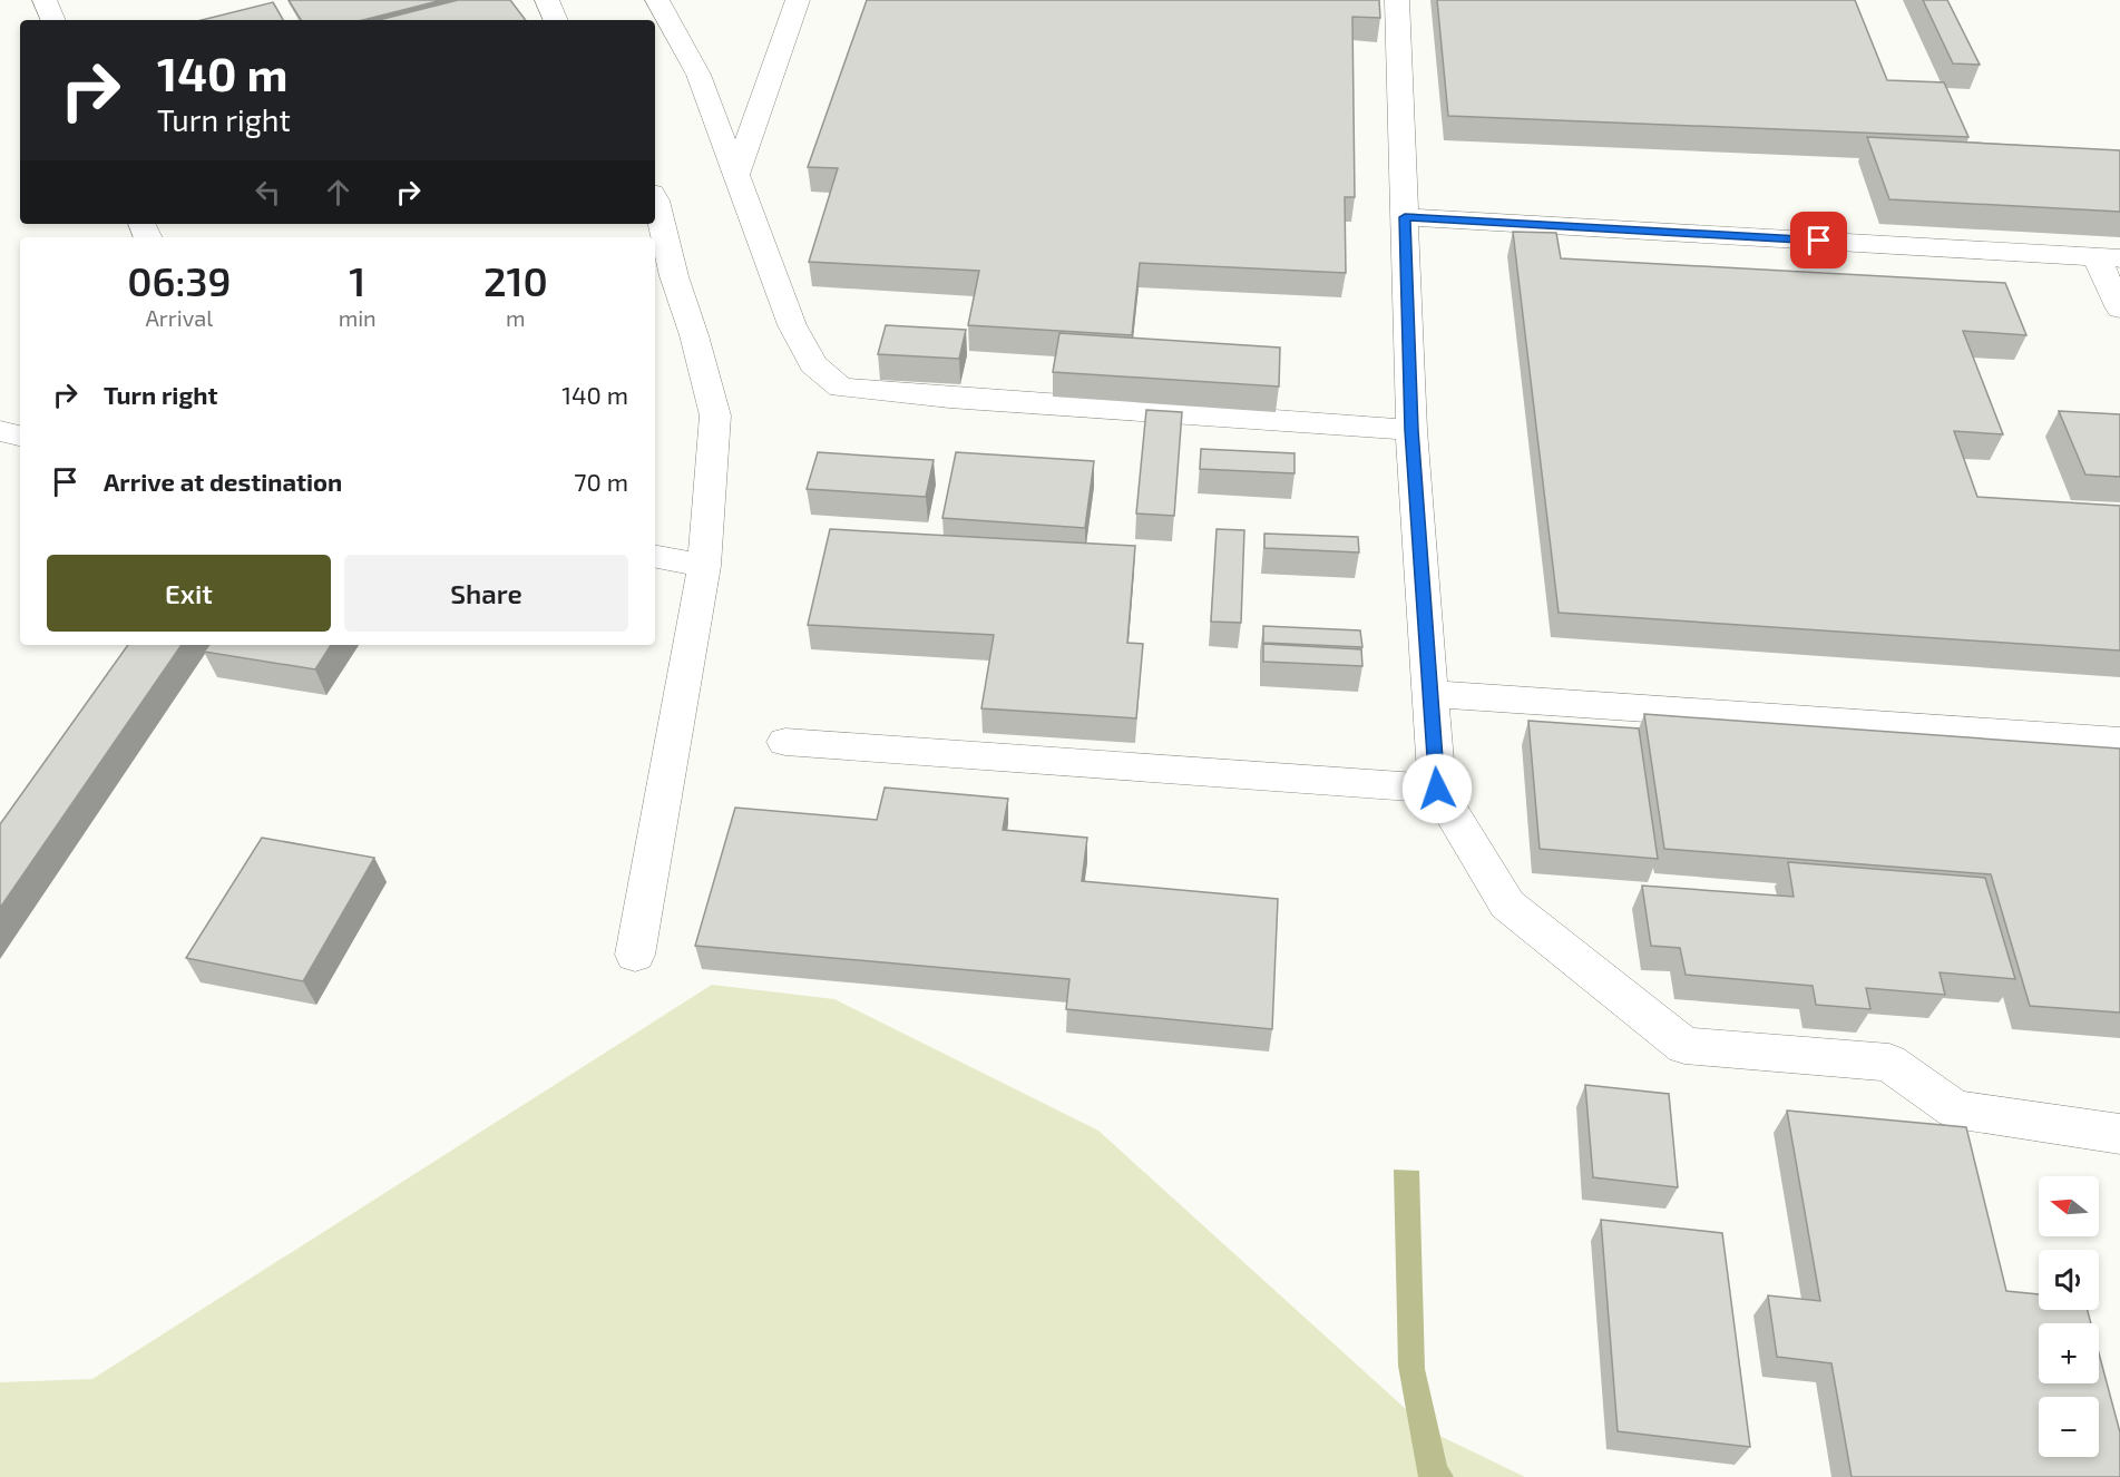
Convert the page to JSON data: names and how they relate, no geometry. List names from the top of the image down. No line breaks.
{"north":"left","page":{"turn":["140 m","Turn right"],"eta":["06:39","Arrival","1","min","210","m"],"list":[{"name":"Turn right","value":"140 m"},{"name":"Arrive at destination","value":"70 m"}],"buttons":["Exit","Share"],"map_buttons":["+","−"]}}
